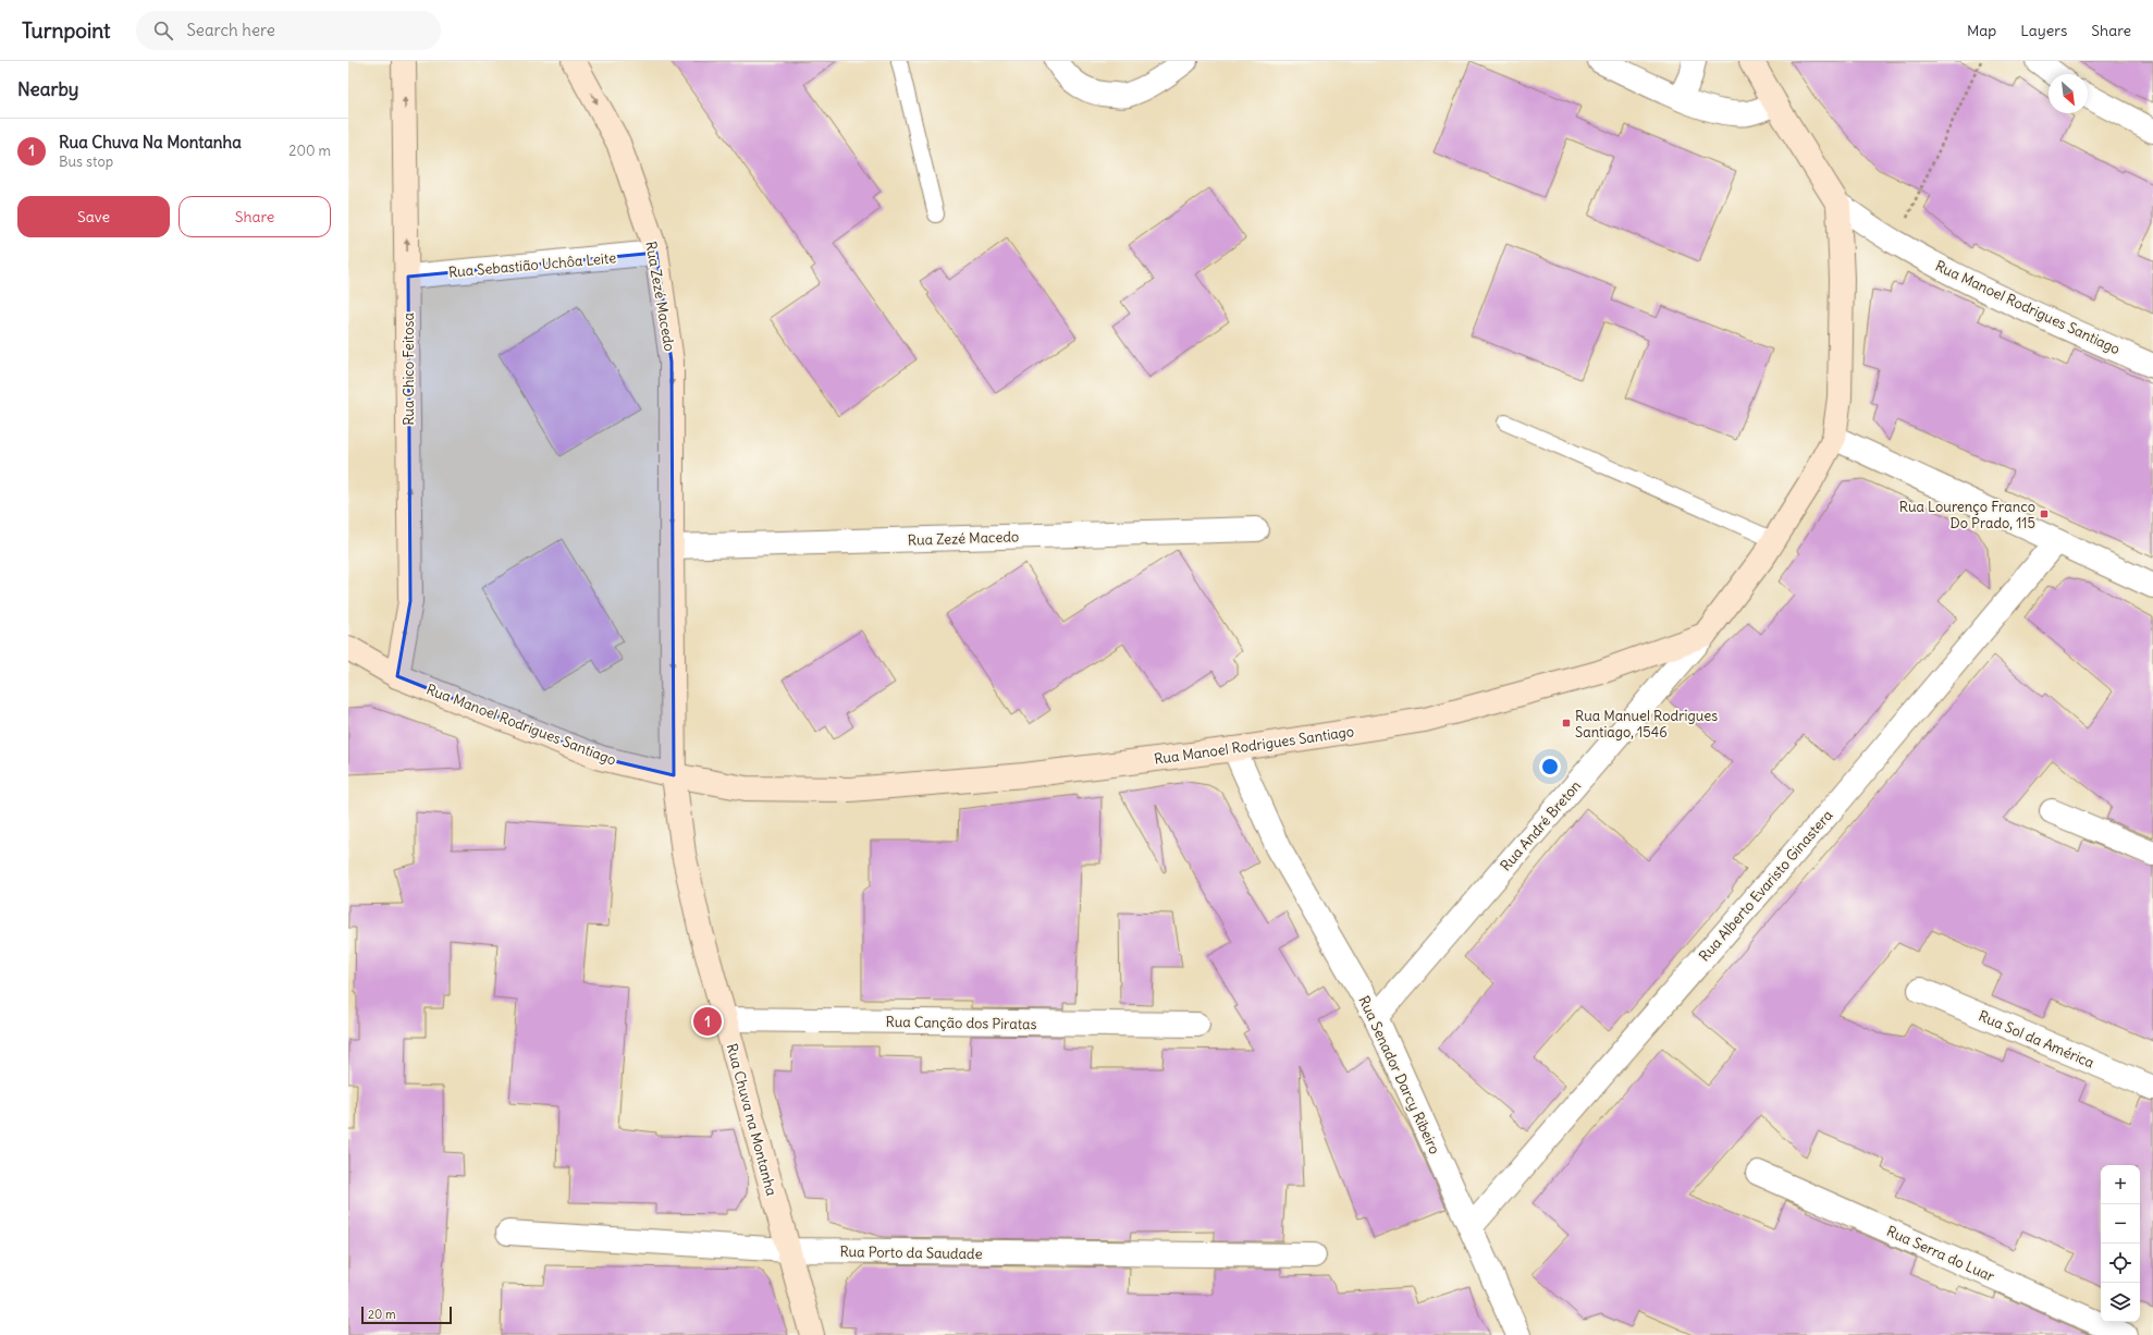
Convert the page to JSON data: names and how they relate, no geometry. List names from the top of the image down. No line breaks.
{"streets":{"main road":["Rua Zezé Macedo","Rua Manoel Rodrigues Santiago","Rua Chico Feitosa","Rua Chuva na Montanha"],"street":["Rua Sebastião Uchôa Leite","Rua André Breton","Rua Alberto Evaristo Ginastera","Rua Canção dos Piratas","Rua Sol da América","Rua Senador Darcy Ribeiro","Rua Porto da Saudade","Rua Serra do Luar"]},"crossings":[["Rua Sebastião Uchôa Leite","Rua Zezé Macedo"],["Rua Sebastião Uchôa Leite","Rua Chico Feitosa"],["Rua Zezé Macedo","Rua Manoel Rodrigues Santiago"],["Rua Zezé Macedo","Rua Chuva na Montanha"],["Rua Manoel Rodrigues Santiago","Rua Chico Feitosa"],["Rua Manoel Rodrigues Santiago","Rua André Breton"],["Rua Manoel Rodrigues Santiago","Rua Senador Darcy Ribeiro"],["Rua Manoel Rodrigues Santiago","Rua Chuva na Montanha"],["Rua André Breton","Rua Senador Darcy Ribeiro"],["Rua Alberto Evaristo Ginastera","Rua Senador Darcy Ribeiro"],["Rua Canção dos Piratas","Rua Chuva na Montanha"],["Rua Chuva na Montanha","Rua Porto da Saudade"]],"one_way":["Rua Zezé Macedo","Rua Chico Feitosa"],"places":{"transit":["Rua Lourenço Franco Do Prado, 115","Rua Manuel Rodrigues Santiago, 1546"]},"scale_bar":"20 m","north":"bottom right","page":{"header":"Turnpoint","search":"Search here","nav":["Map","Layers","Share"],"heading":"Nearby","list":[{"mark":"1","name":"Rua Chuva Na Montanha","note":"Bus stop","value":"200 m"}],"buttons":["Save","Share"],"pins":"1","map_buttons":["+","−"],"scale":"20 m"}}
